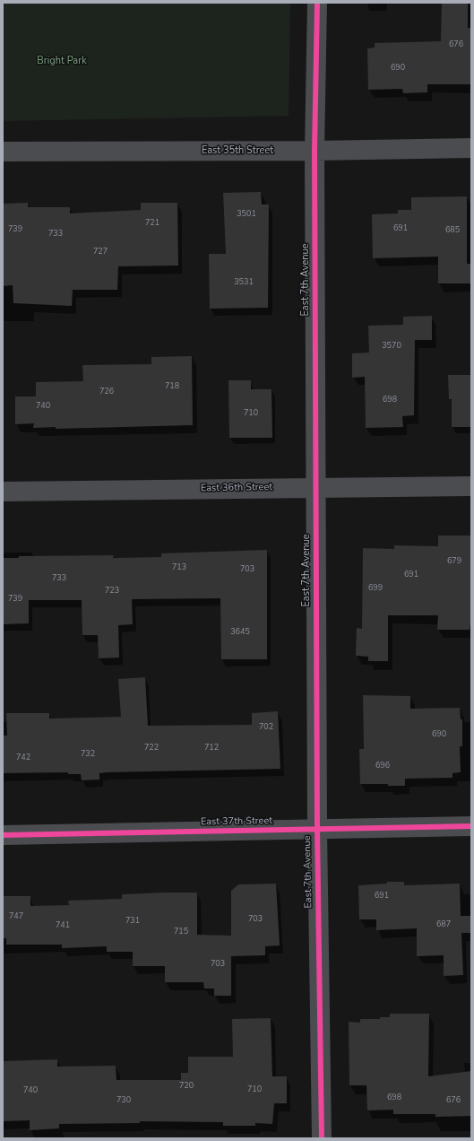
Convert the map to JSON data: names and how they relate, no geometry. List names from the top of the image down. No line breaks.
{"streets":{"street":["East 35th Street","East 7th Avenue","East 36th Street","East 37th Street"]},"crossings":[["East 35th Street","East 7th Avenue"],["East 7th Avenue","East 36th Street"],["East 7th Avenue","East 37th Street"]],"parks":["Bright Park"],"house_numbers":["676","690","3501","721","691","739","685","733","727","3531","3570","718","726","698","740","710","679","713","703","691","733","699","723","739","3645","702","690","722","712","732","742","696","691","747","703","731","687","741","715","703","720","710","740","698","730","676"]}
